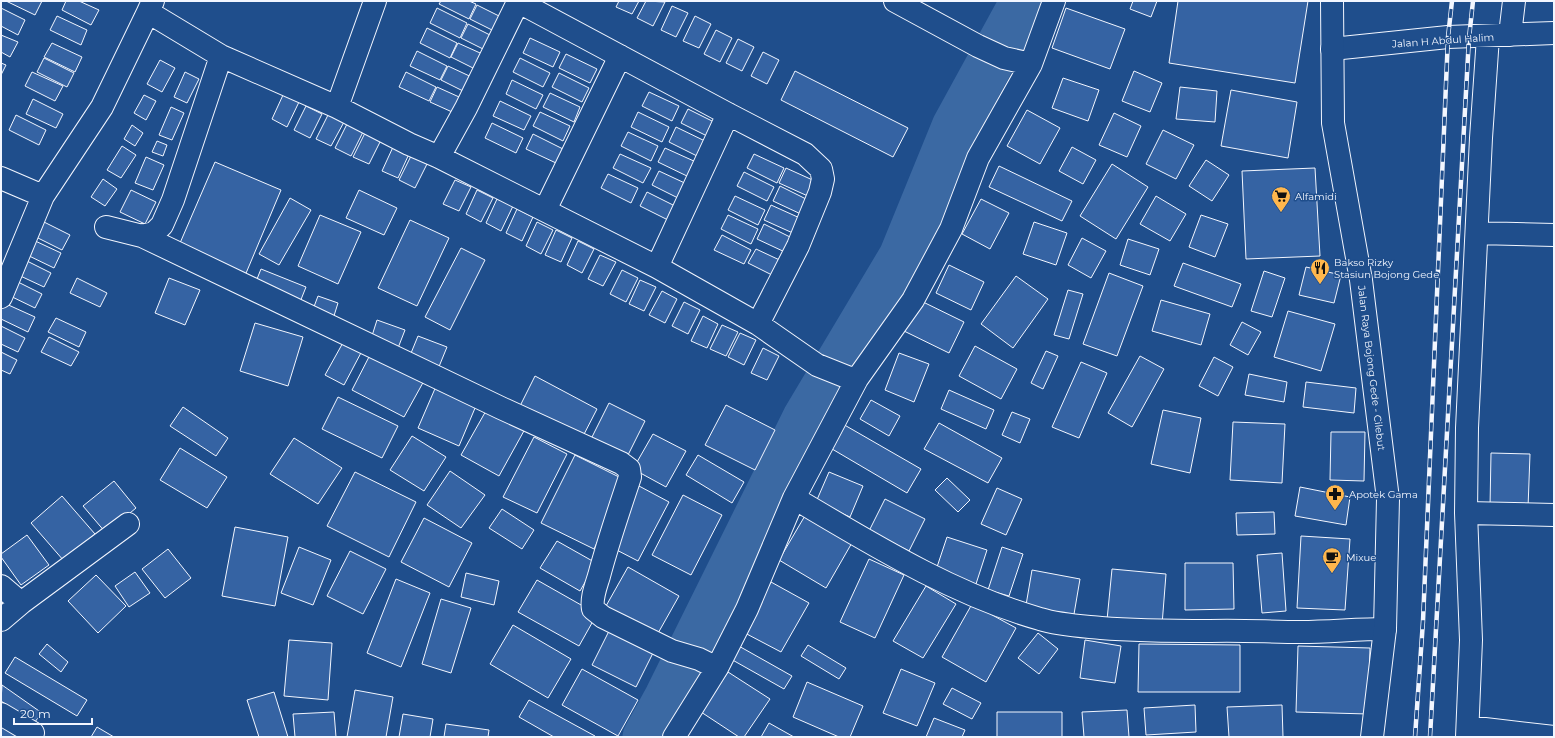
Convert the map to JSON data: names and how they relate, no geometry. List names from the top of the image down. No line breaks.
{"streets":{"street":["Jalan H Abdul Halim","Jalan Raya Bojong Gede - Cilebut"]},"crossings":[["Jalan H Abdul Halim","Jalan Raya Bojong Gede - Cilebut"]],"places":{"supermarket":["Alfamidi"],"restaurant":["Bakso Rizky Stasiun Bojong Gede"],"pharmacy":["Apotek Gama"],"cafe":["Mixue"]},"scale_bar":"20 m"}
